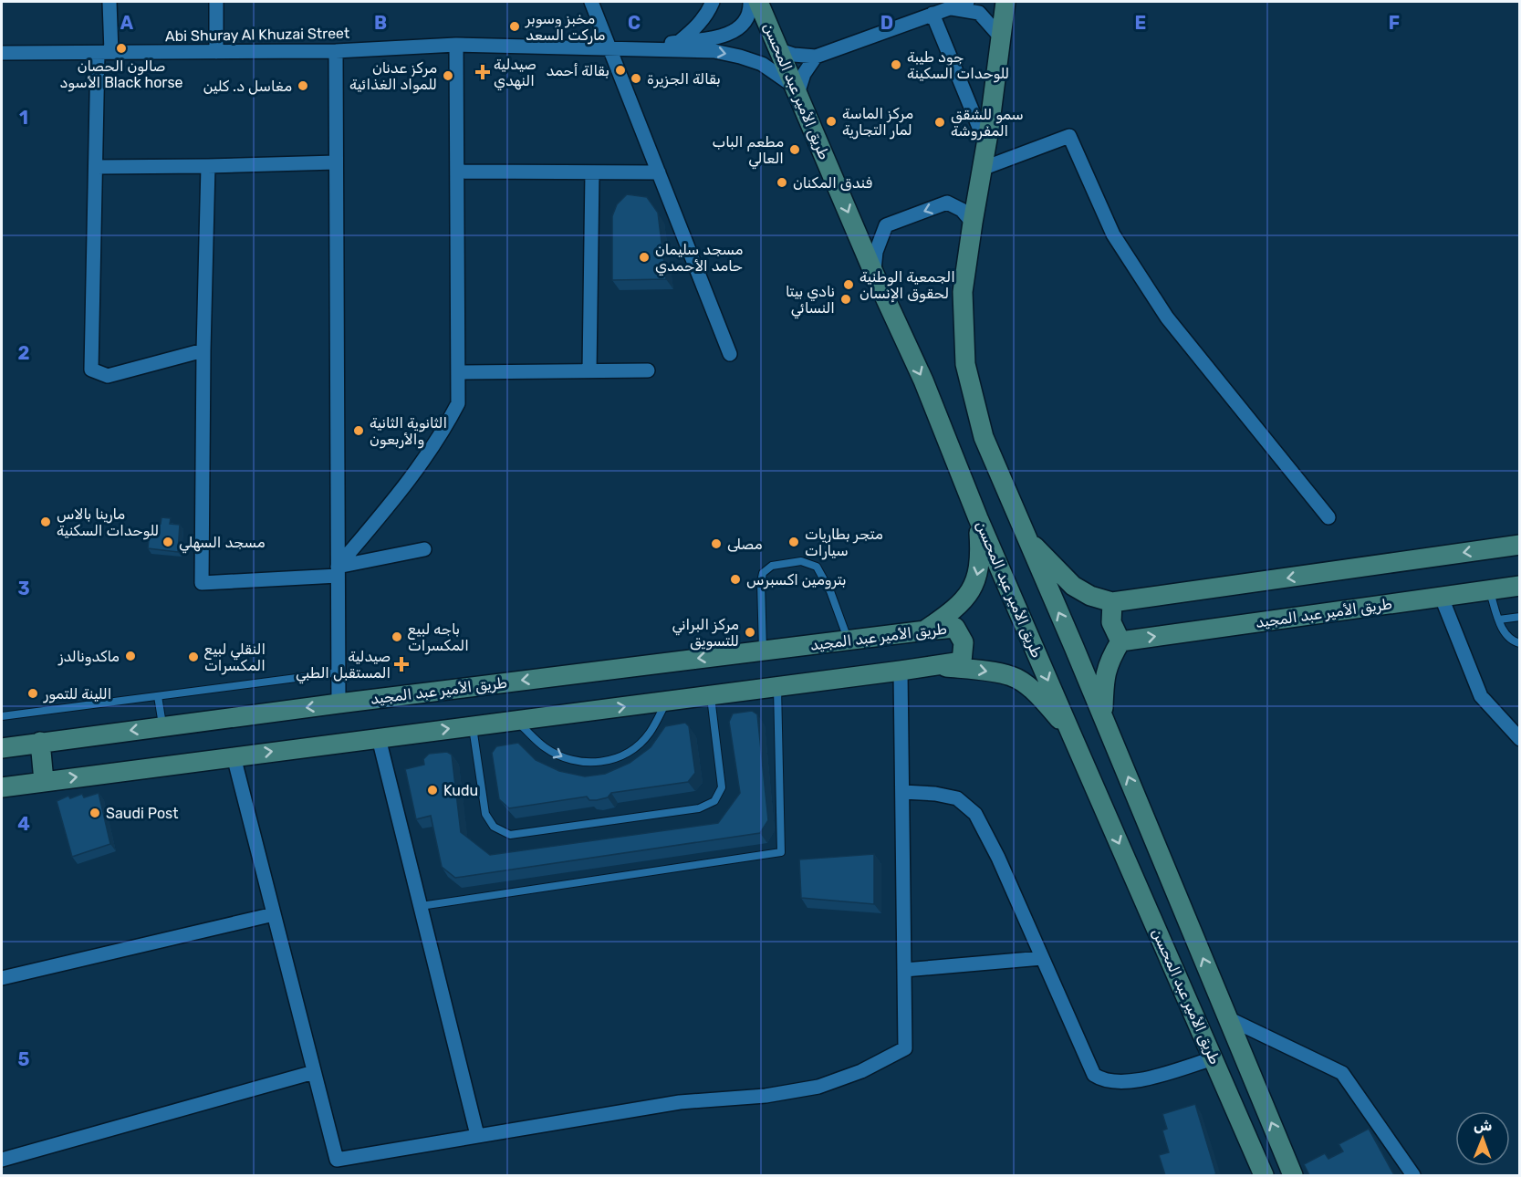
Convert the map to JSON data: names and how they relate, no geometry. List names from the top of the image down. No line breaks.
{"streets":{"main road":["طريق الأمير عبد المحسن","طريق الأمير عبد المجيد"],"street":["Abi Shuray Al Khuzai Street"]},"places":{"other":["مخبز وسوبر ماركت السعد","صالون الحصان الأسود Black horse","جود طيبة للوحدات السكينة","بقالة أحمد","مركز عدنان للمواد الغذائية","بقالة الجزيرة","مغاسل د. كلين","مركز الماسة لمار التجارية","سمو للشقق المفروشة","مطعم الباب العالي","فندق المكنان","مسجد سليمان حامد الأحمدي","الجمعية الوطنية لحقوق الإنسان","نادي بيتا النسائي","الثانوية الثانية والأربعون","مارينا بالاس للوحدات السكنية","مسجد السهلي","متجر بطاريات سيارات","مصلى","بترومين اكسبرس","مركز البراني للتسويق","باجه لبيع المكسرات","ماكدونالدز","النقلي لبيع المكسرات","اللينة للتمور","Kudu","Saudi Post"],"health":["صيدلية النهدي","صيدلية المستقبل الطبي"]},"north":"top","grid":{"columns":["A","B","C","D","E","F"],"rows":["1","2","3","4","5"]}}
